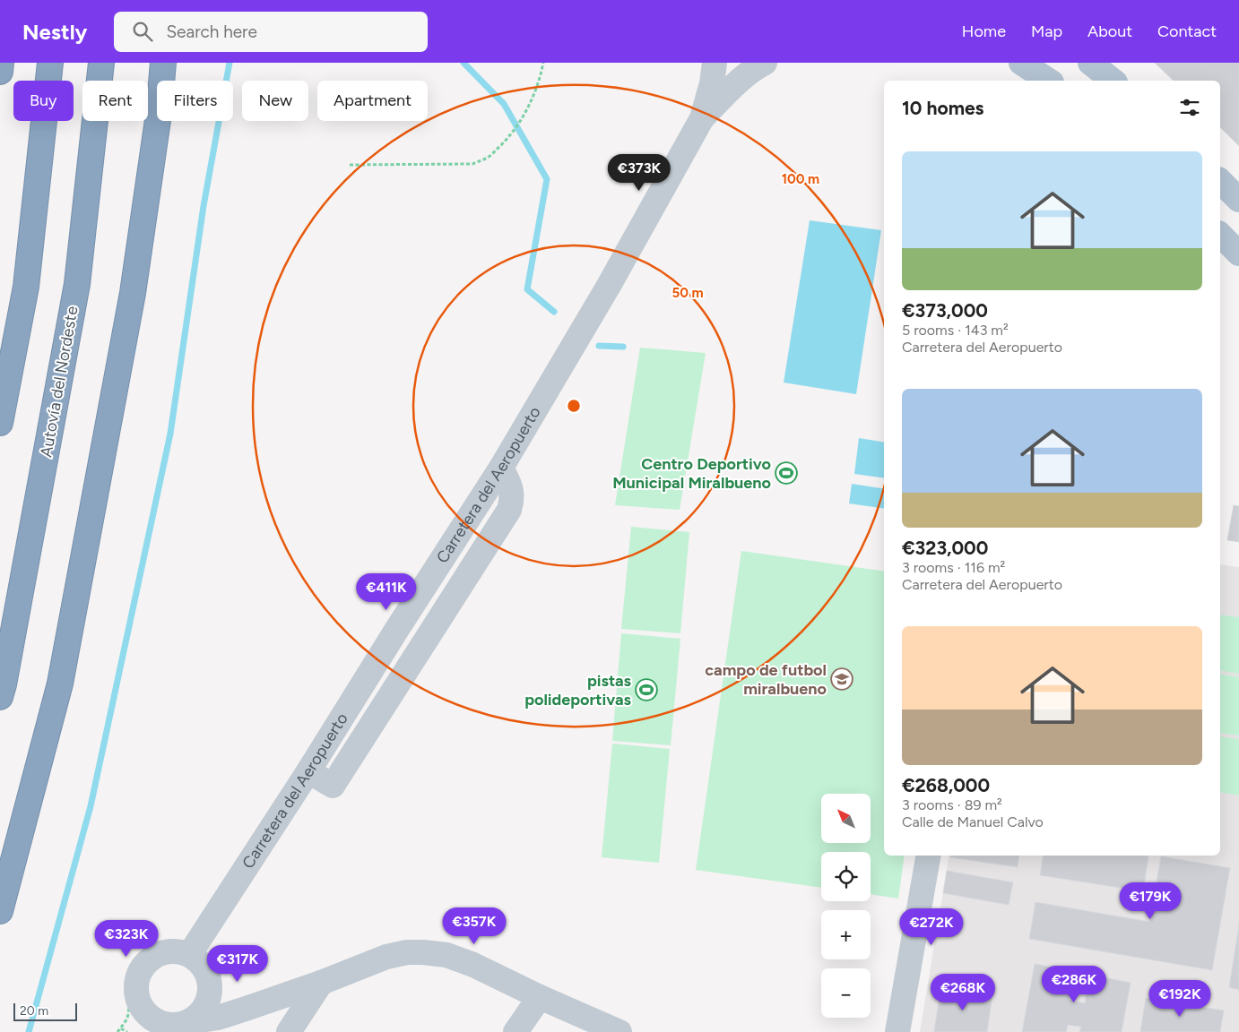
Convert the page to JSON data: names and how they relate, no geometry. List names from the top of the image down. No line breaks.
{"streets":{"highway":["Autovía del Nordeste"],"street":["Carretera del Aeropuerto"]},"places":{"sports":["Centro Deportivo Municipal Miralbueno","pistas polideportivas"],"school or university":["campo de futbol miralbueno"]},"scale_bar":"20 m","north":"top left","page":{"header":"Nestly","search":"Search here","nav":["Home","Map","About","Contact"],"chip":["Buy","Rent","Filters","New","Apartment"],"heading":"10 homes","list":[{"name":"€373,000","note":"5 rooms · 143 m² · Carretera del Aeropuerto"},{"name":"€323,000","note":"3 rooms · 116 m² · Carretera del Aeropuerto"},{"name":"€268,000","note":"3 rooms · 89 m² · Calle de Manuel Calvo"}],"price":["€373K","€411K","€179K","€357K","€272K","€323K","€317K","€286K","€268K","€192K"],"map_buttons":["+","−"],"scale":"20 m"},"rings":["100 m","50 m"]}
